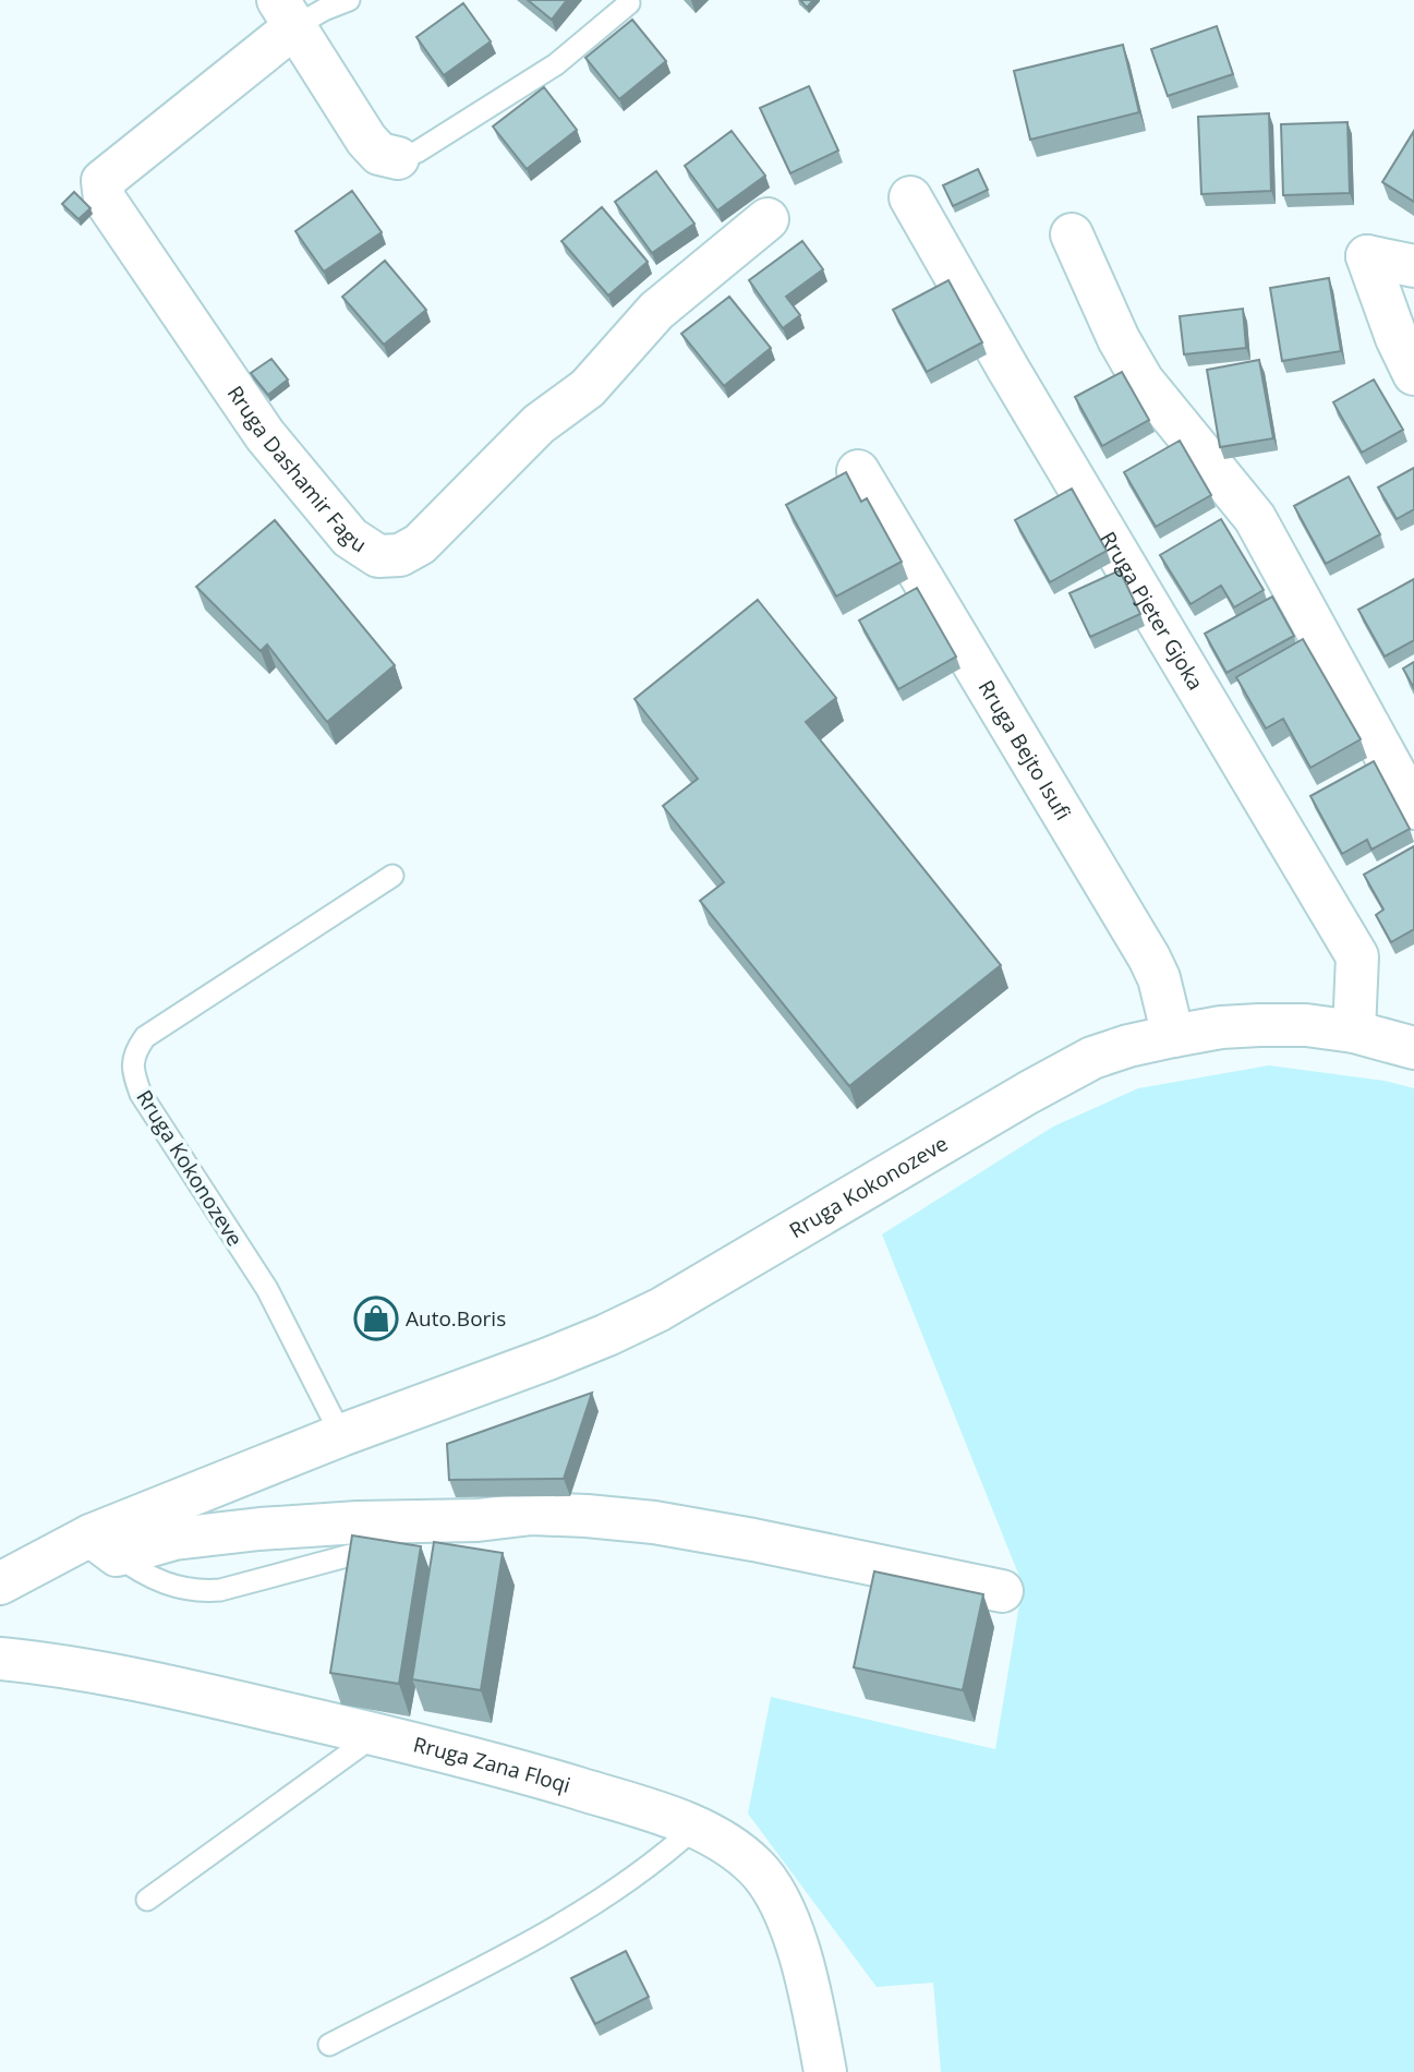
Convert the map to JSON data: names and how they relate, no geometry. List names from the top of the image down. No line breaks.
{"streets":{"street":["Rruga Dashamir Fagu","Rruga Pjeter Gjoka","Rruga Bejto Isufi","Rruga Kokonozeve","Rruga Zana Floqi"]},"crossings":[["Rruga Pjeter Gjoka","Rruga Kokonozeve"],["Rruga Bejto Isufi","Rruga Kokonozeve"]],"places":{"shop":["Auto.Boris"]}}
